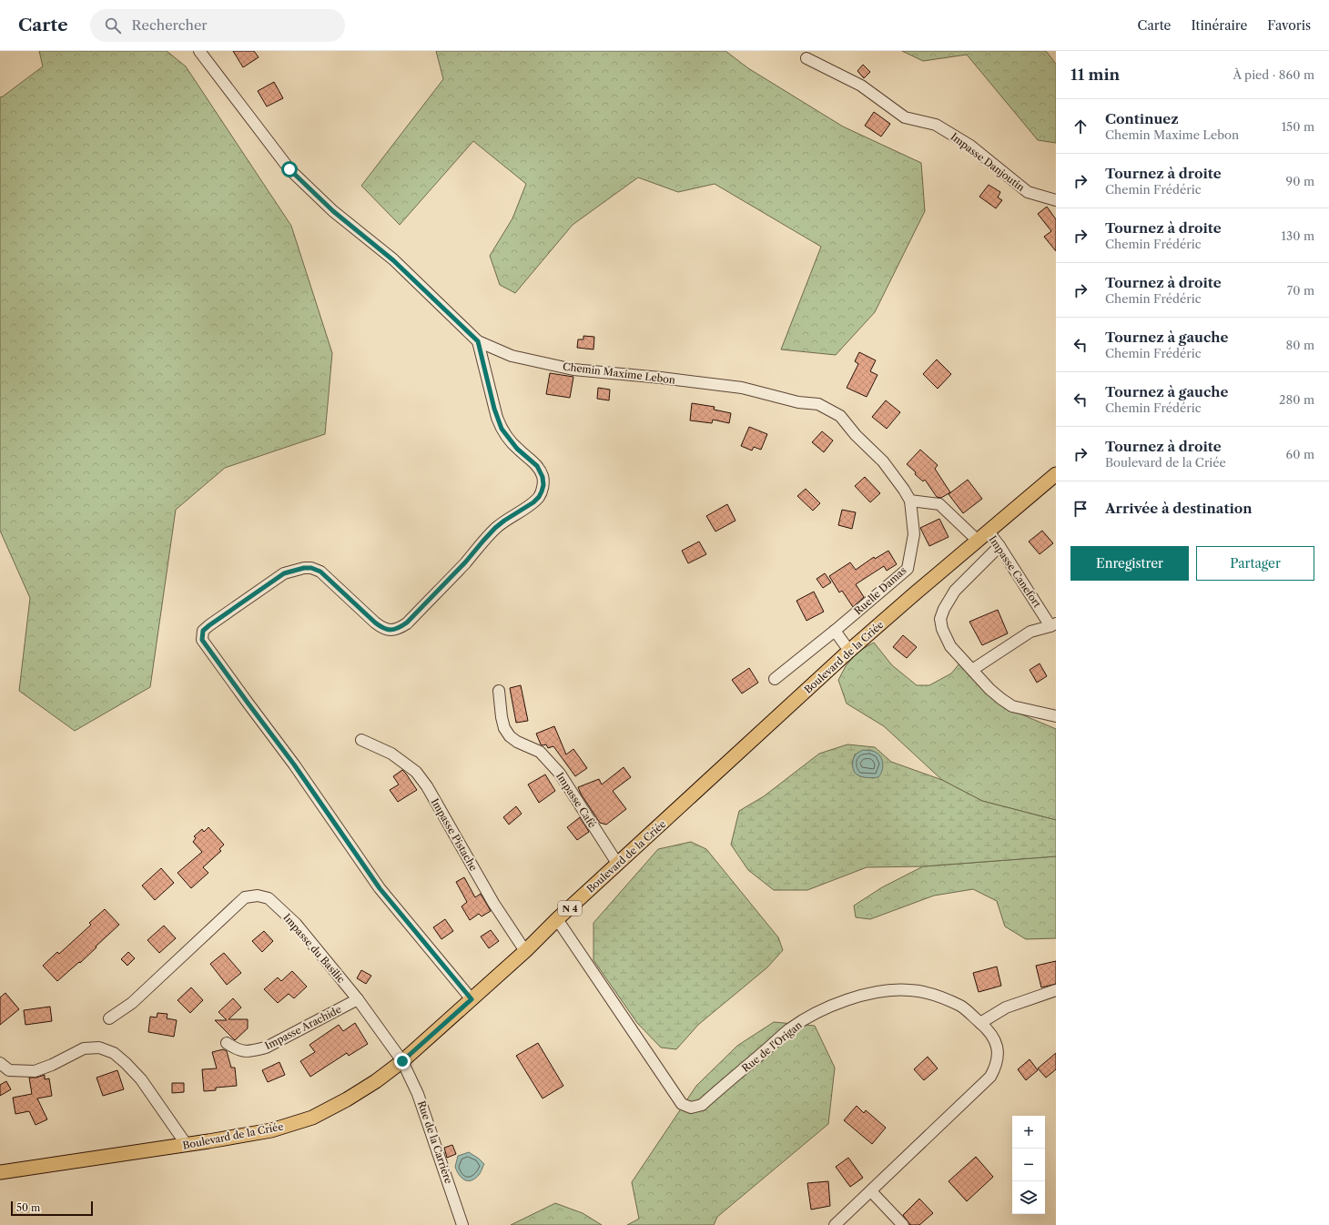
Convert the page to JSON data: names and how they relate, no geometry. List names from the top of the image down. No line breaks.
{"streets":{"main road":["Boulevard de la Criée","N 4"],"street":["Impasse Danjoutin","Chemin Maxime Lebon","Impasse Canefort","Ruelle Damas","Impasse Café","Impasse Pistache","Impasse du Basilic","Impasse Arachide","Rue de l'Origan","Rue de la Carrière"]},"crossings":[["Chemin Maxime Lebon","Ruelle Damas"],["Impasse Canefort","Boulevard de la Criée"],["Boulevard de la Criée","Impasse Café"],["Boulevard de la Criée","Impasse Pistache"],["Boulevard de la Criée","Impasse du Basilic"],["Boulevard de la Criée","Rue de l'Origan"],["Boulevard de la Criée","Rue de la Carrière"],["Impasse du Basilic","Impasse Arachide"],["Impasse du Basilic","Rue de la Carrière"]],"scale_bar":"50 m","page":{"header":"Carte","search":"Rechercher","nav":["Carte","Itinéraire","Favoris"],"heading":["11 min","À pied · 860 m"],"list":[["Continuez","Chemin Maxime Lebon","150 m"],["Tournez à droite","Chemin Frédéric","90 m"],["Tournez à droite","Chemin Frédéric","130 m"],["Tournez à droite","Chemin Frédéric","70 m"],["Tournez à gauche","Chemin Frédéric","80 m"],["Tournez à gauche","Chemin Frédéric","280 m"],["Tournez à droite","Boulevard de la Criée","60 m"],"Arrivée à destination"],"buttons":["Enregistrer","Partager"],"map_buttons":["+","−"],"scale":"50 m"}}
